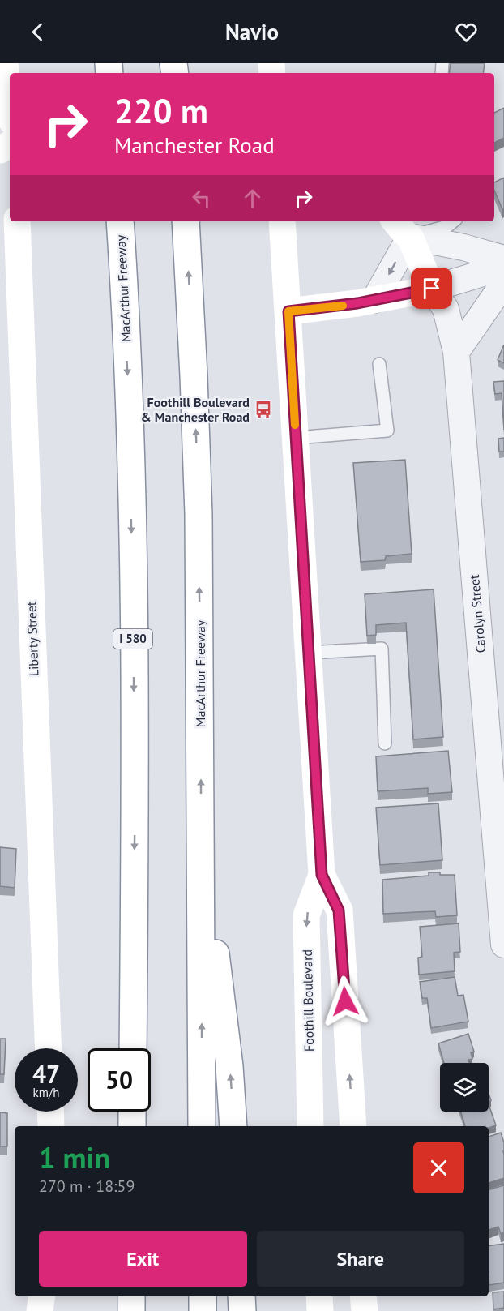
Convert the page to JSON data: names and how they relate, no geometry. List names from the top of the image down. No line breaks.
{"streets":{"main road":["MacArthur Freeway","Liberty Street","I 580","Foothill Boulevard"],"street":["Carolyn Street"]},"places":{"bus stop":["Foothill Boulevard & Manchester Road"]},"page":{"header":"Navio","turn":["220 m","Manchester Road"],"speed":"47 km/h","limit":"50","heading":["1 min","270 m · 18:59"],"buttons":["Exit","Share"]}}
